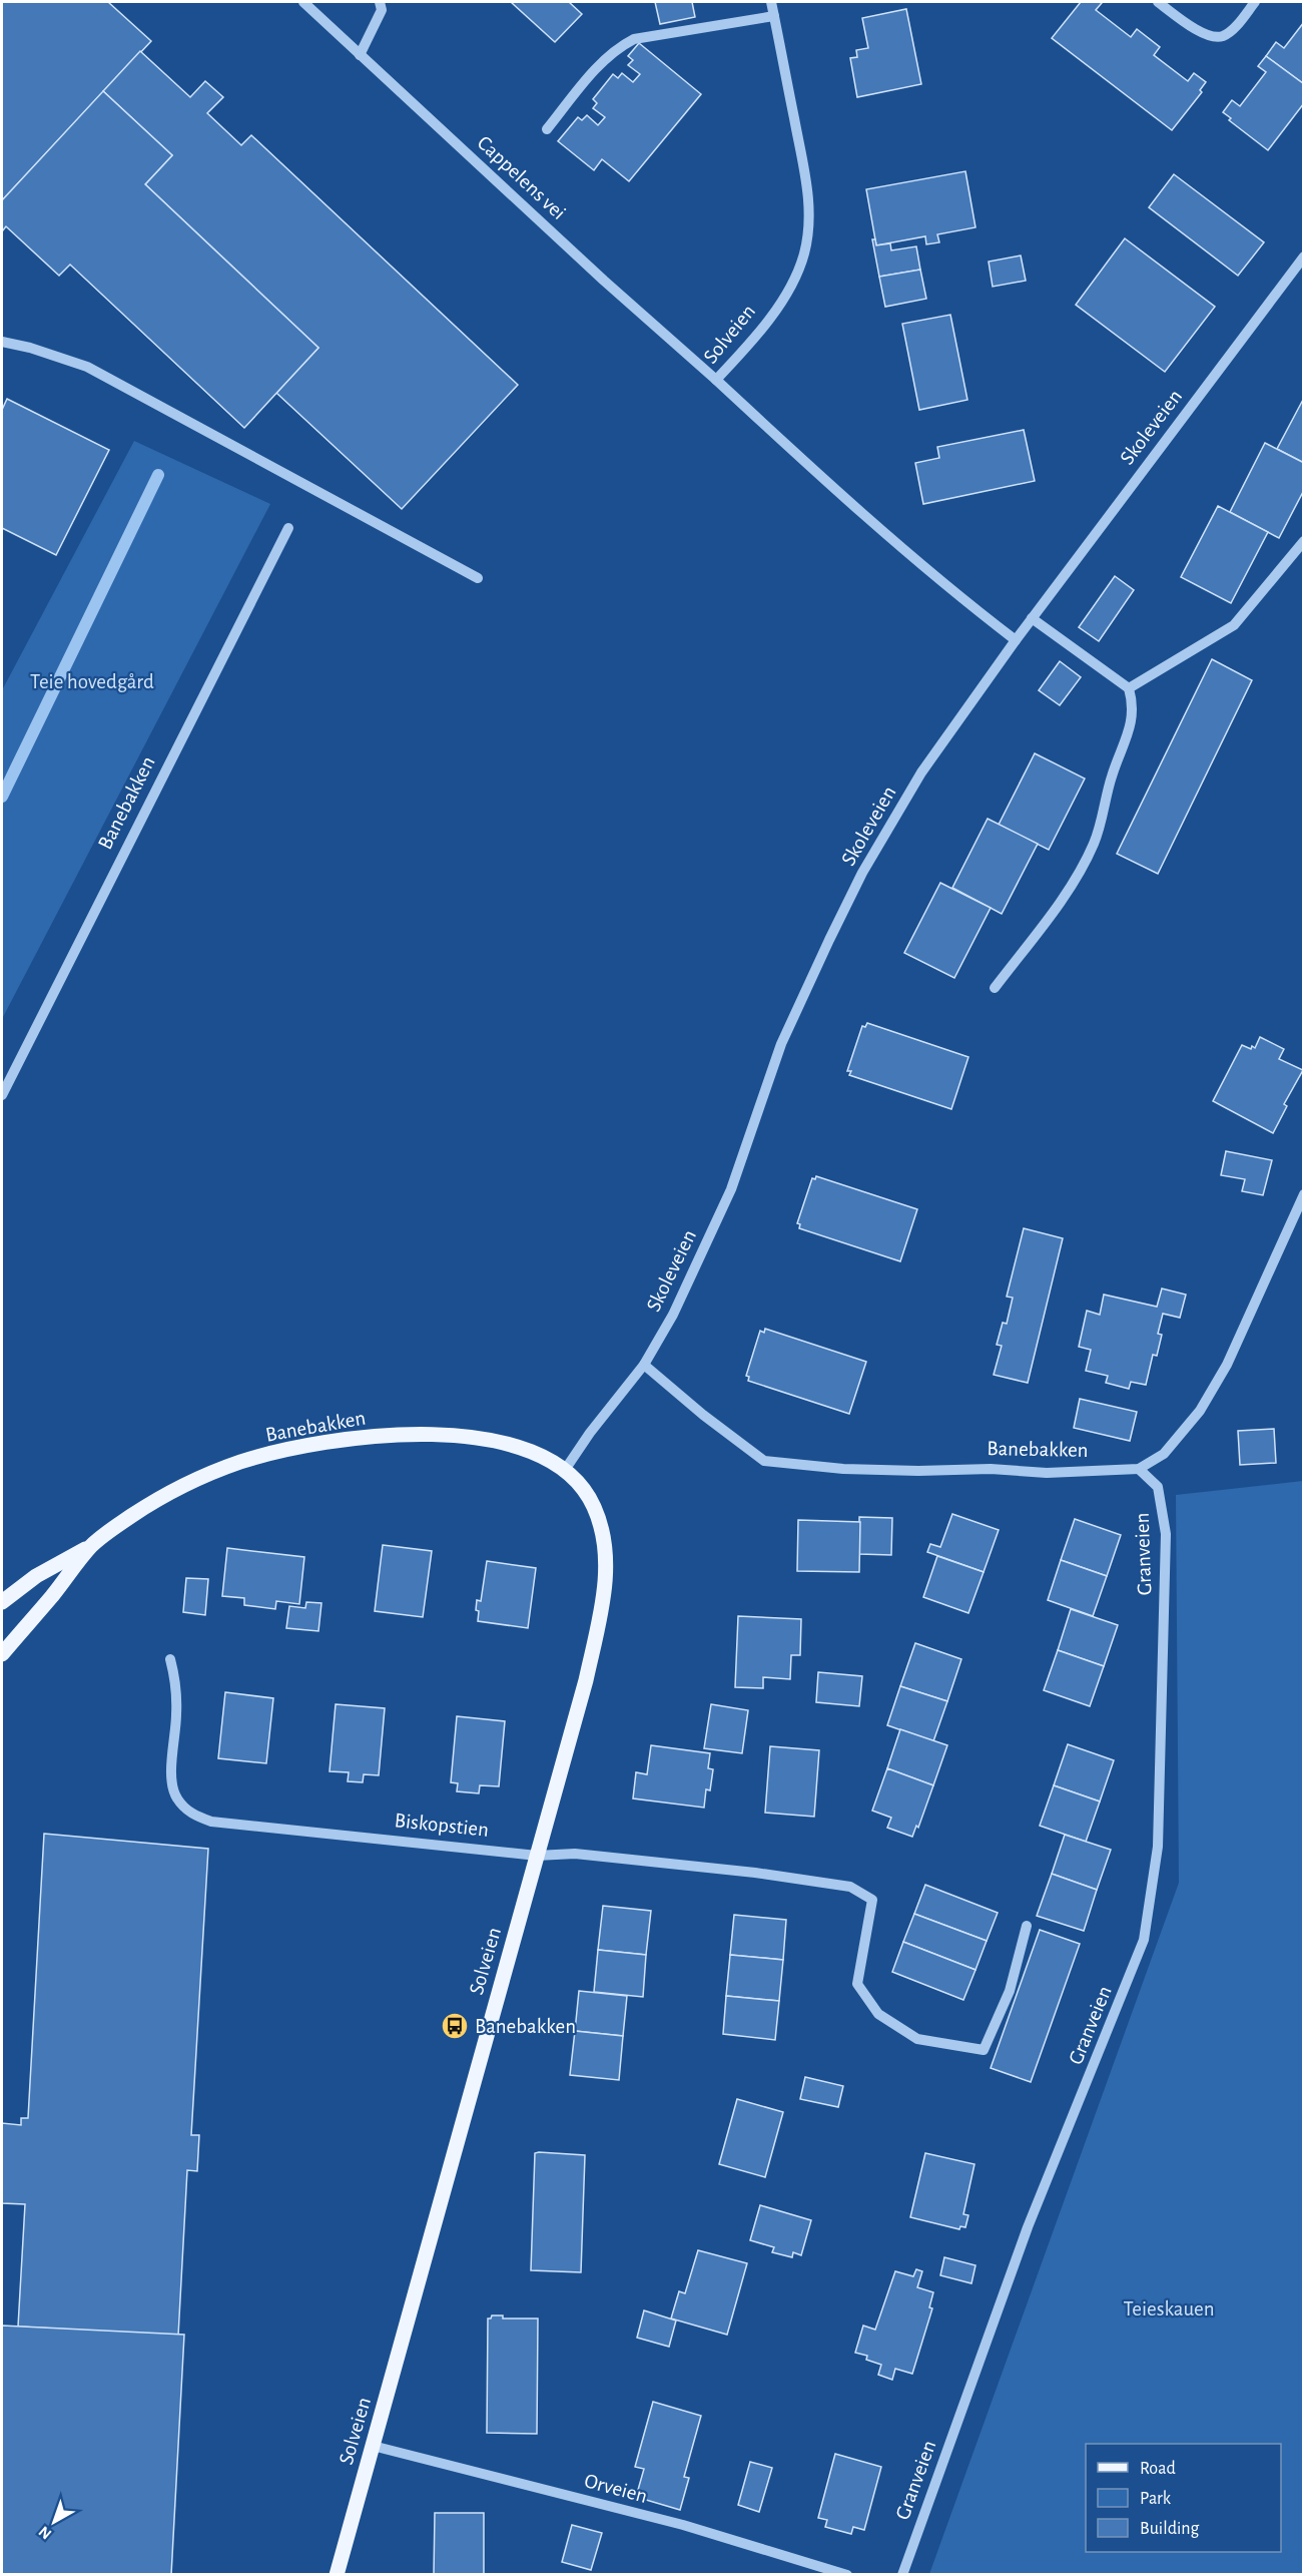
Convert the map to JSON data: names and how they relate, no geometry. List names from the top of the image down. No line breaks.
{"streets":{"main road":["Solveien","Banebakken"],"street":["Cappelens vei","Skoleveien","Granveien","Biskopstien","Orveien"]},"crossings":[["Cappelens vei","Solveien"],["Solveien","Skoleveien"],["Solveien","Banebakken"],["Solveien","Biskopstien"],["Solveien","Orveien"],["Skoleveien","Banebakken"],["Banebakken","Granveien"]],"parks":["Teie hovedgård","Teieskauen"],"places":{"bus stop":["Banebakken"]},"legend":["Road","Park","Building"],"north":"bottom left"}
